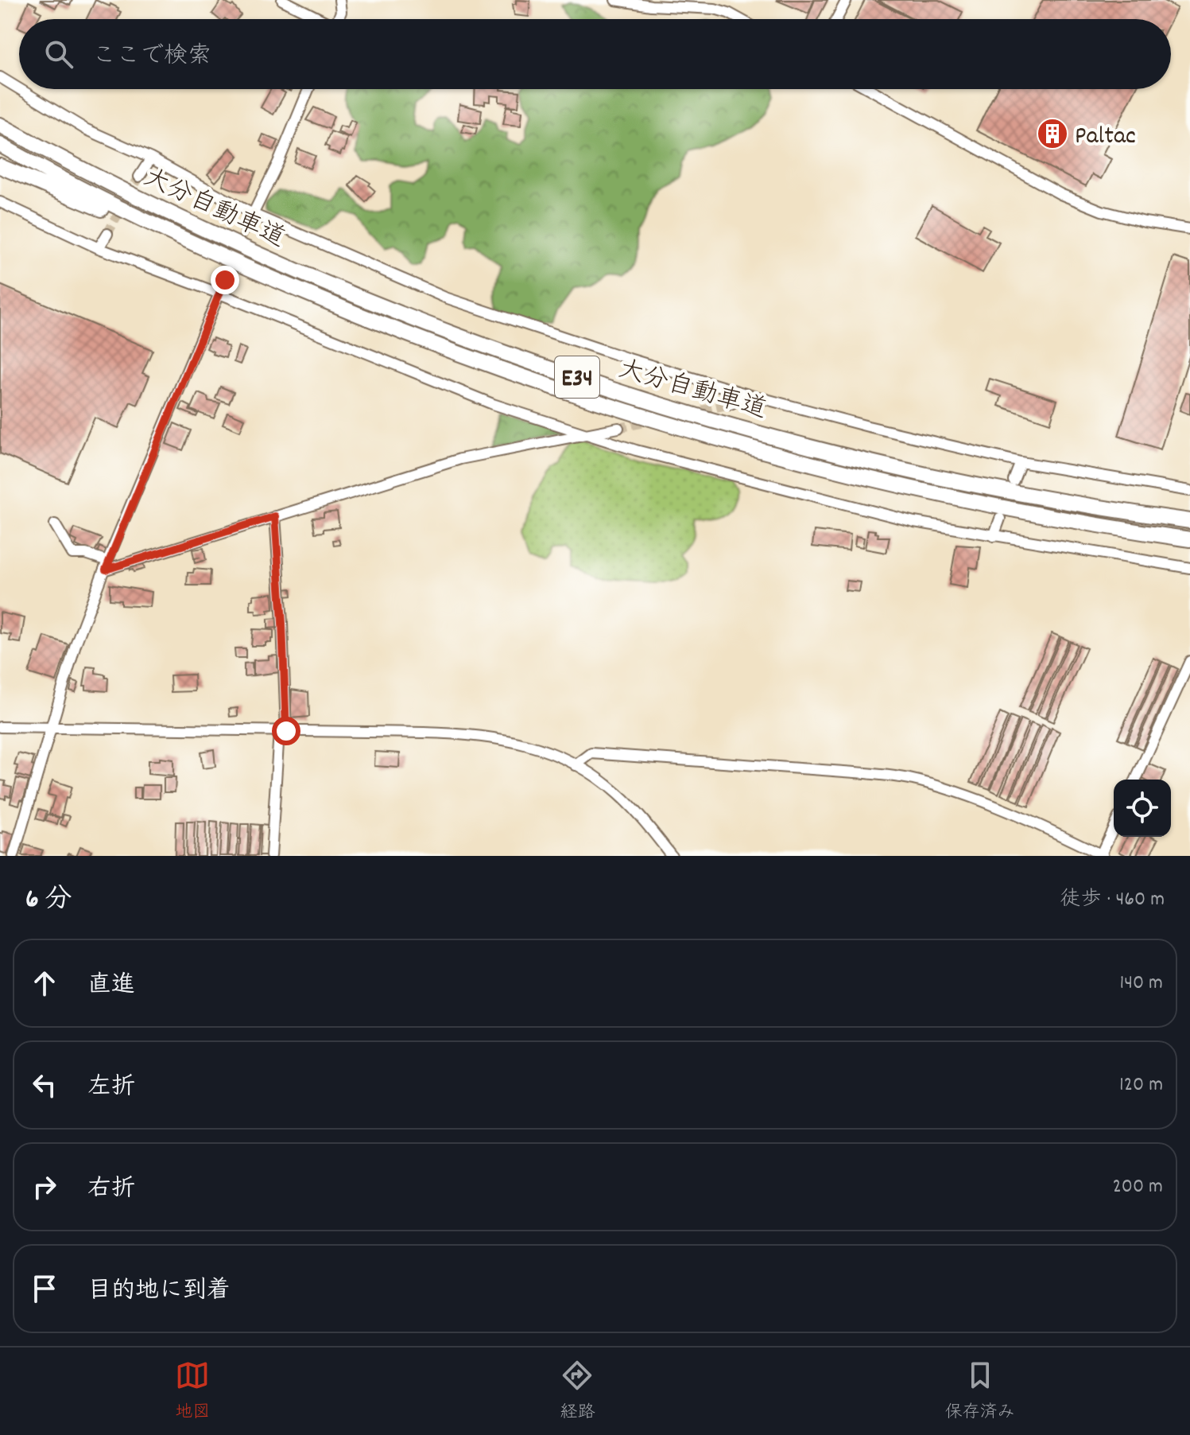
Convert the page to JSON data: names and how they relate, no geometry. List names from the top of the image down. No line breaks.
{"streets":{"highway":["大分自動車道","E34"]},"places":{"building":["Paltac"]},"page":{"search":"ここで検索","heading":["6 分","徒歩 · 460 m"],"list":[["直進","140 m"],["左折","120 m"],["右折","200 m"],"目的地に到着"],"nav":["地図","経路","保存済み"]}}
